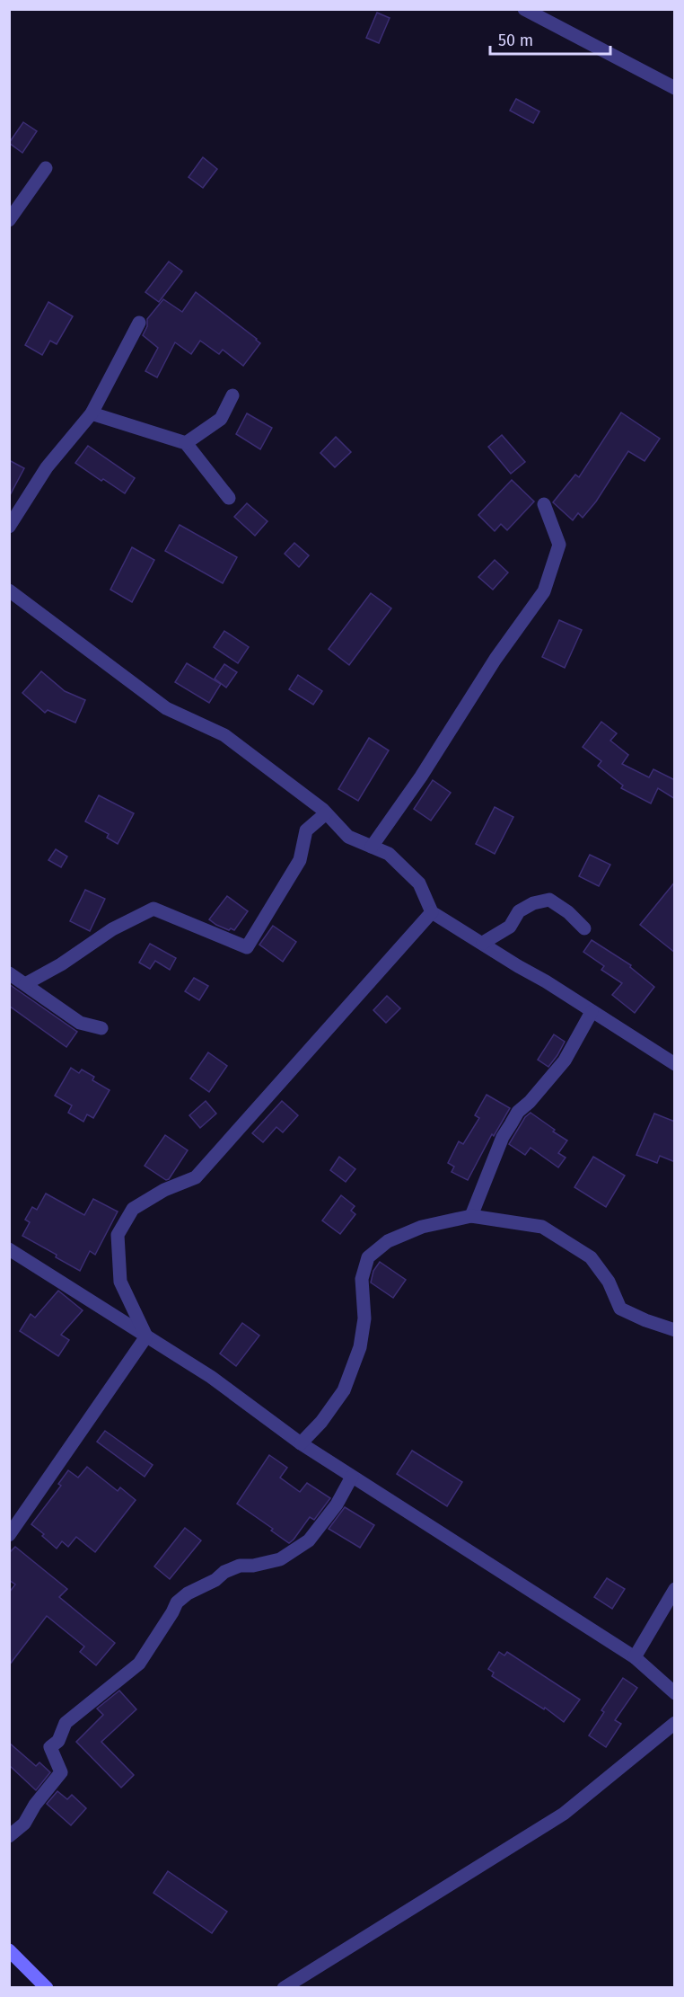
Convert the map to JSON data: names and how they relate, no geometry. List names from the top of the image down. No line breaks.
{"scale_bar":"50 m"}
